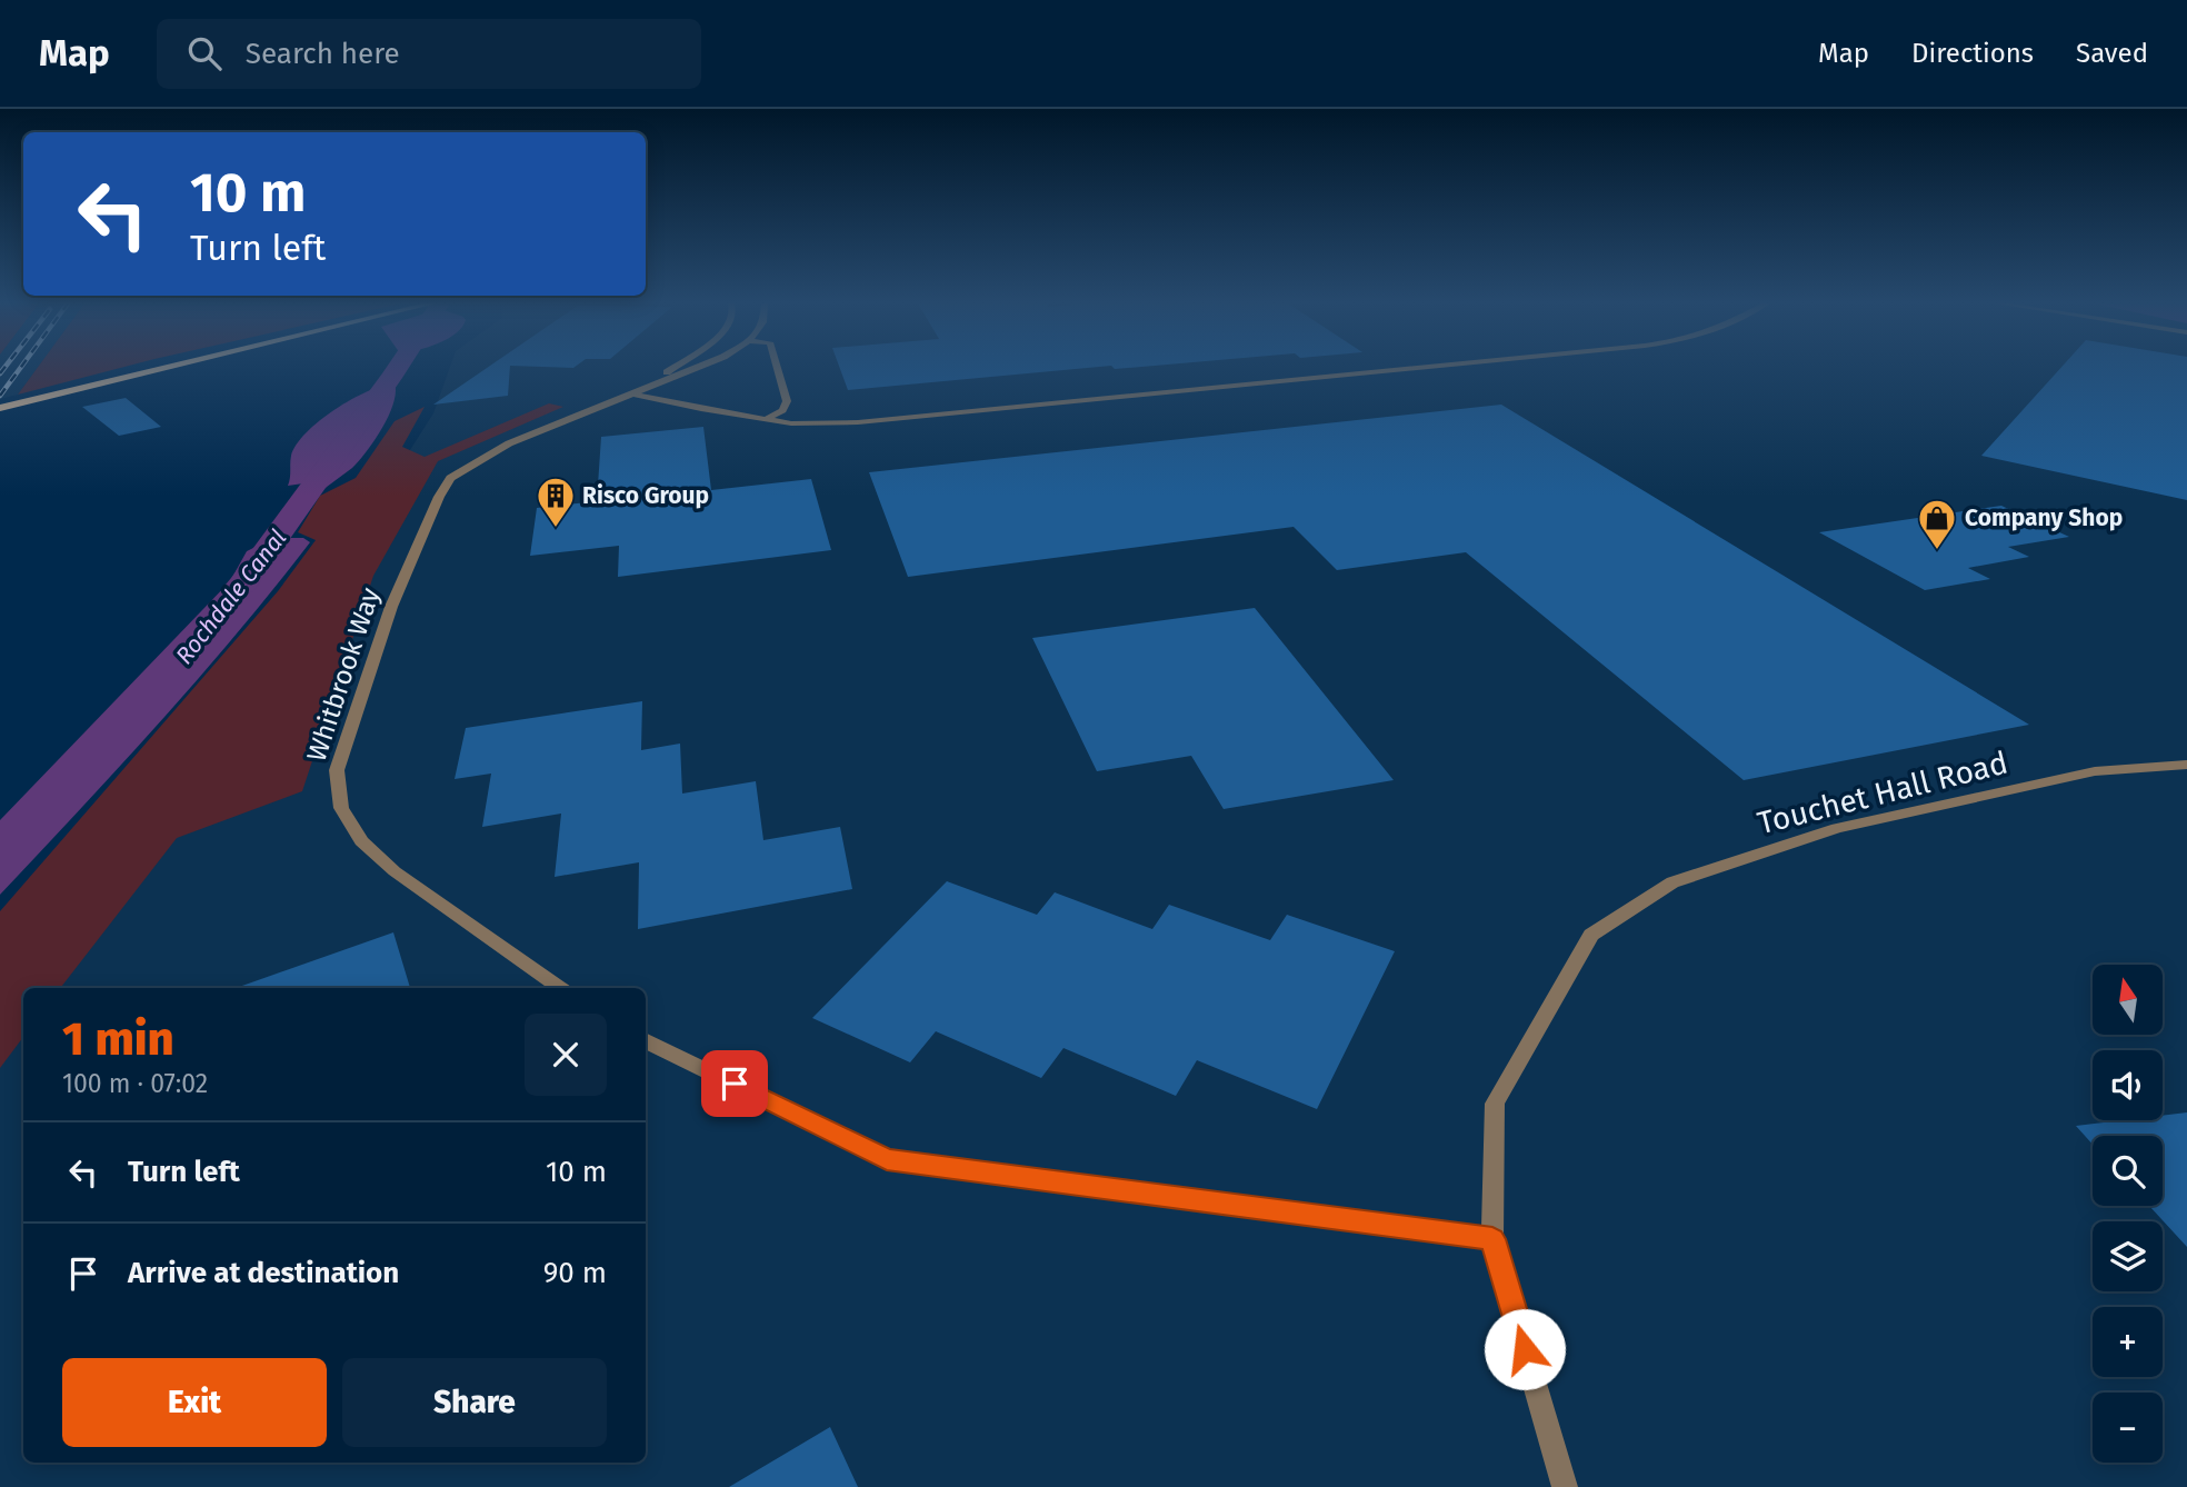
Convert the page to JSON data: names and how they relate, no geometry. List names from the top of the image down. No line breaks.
{"streets":{"street":["Whitbrook Way","Touchet Hall Road"]},"water":["Rochdale Canal"],"places":{"building":["Risco Group"],"shop":["Company Shop"]},"north":"top","page":{"header":"Map","search":"Search here","nav":["Map","Directions","Saved"],"turn":["10 m","Turn left"],"map_buttons":["+","−"],"heading":["1 min","100 m · 07:02"],"list":[{"name":"Turn left","value":"10 m"},{"name":"Arrive at destination","value":"90 m"}],"buttons":["Exit","Share"]}}
